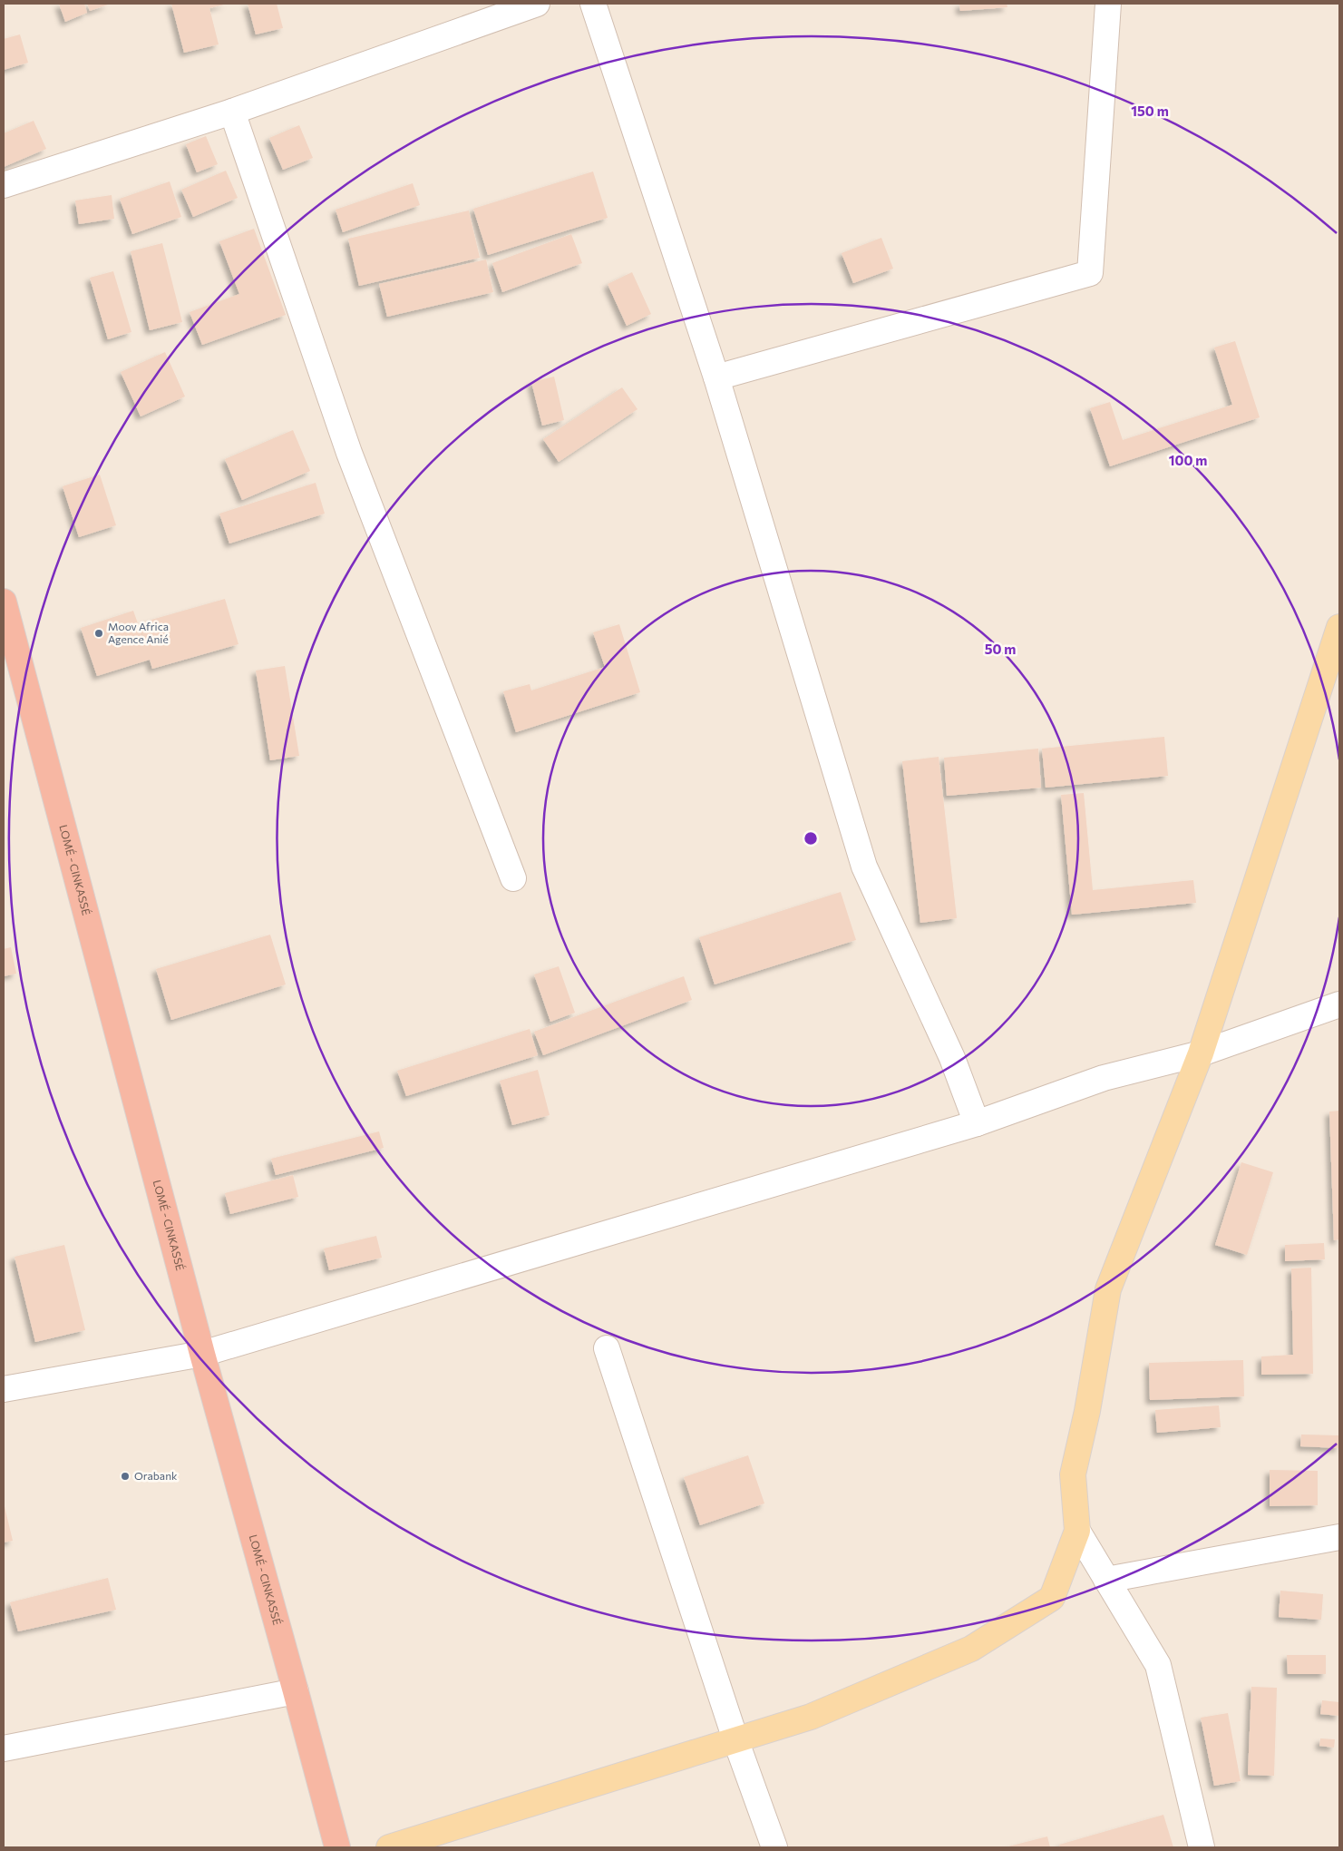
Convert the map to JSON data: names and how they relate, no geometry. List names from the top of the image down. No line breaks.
{"streets":{"highway":["LOMÉ - CINKASSÉ"]},"places":["Moov Africa Agence Anié","Orabank"],"rings":["150 m","100 m","50 m"]}
